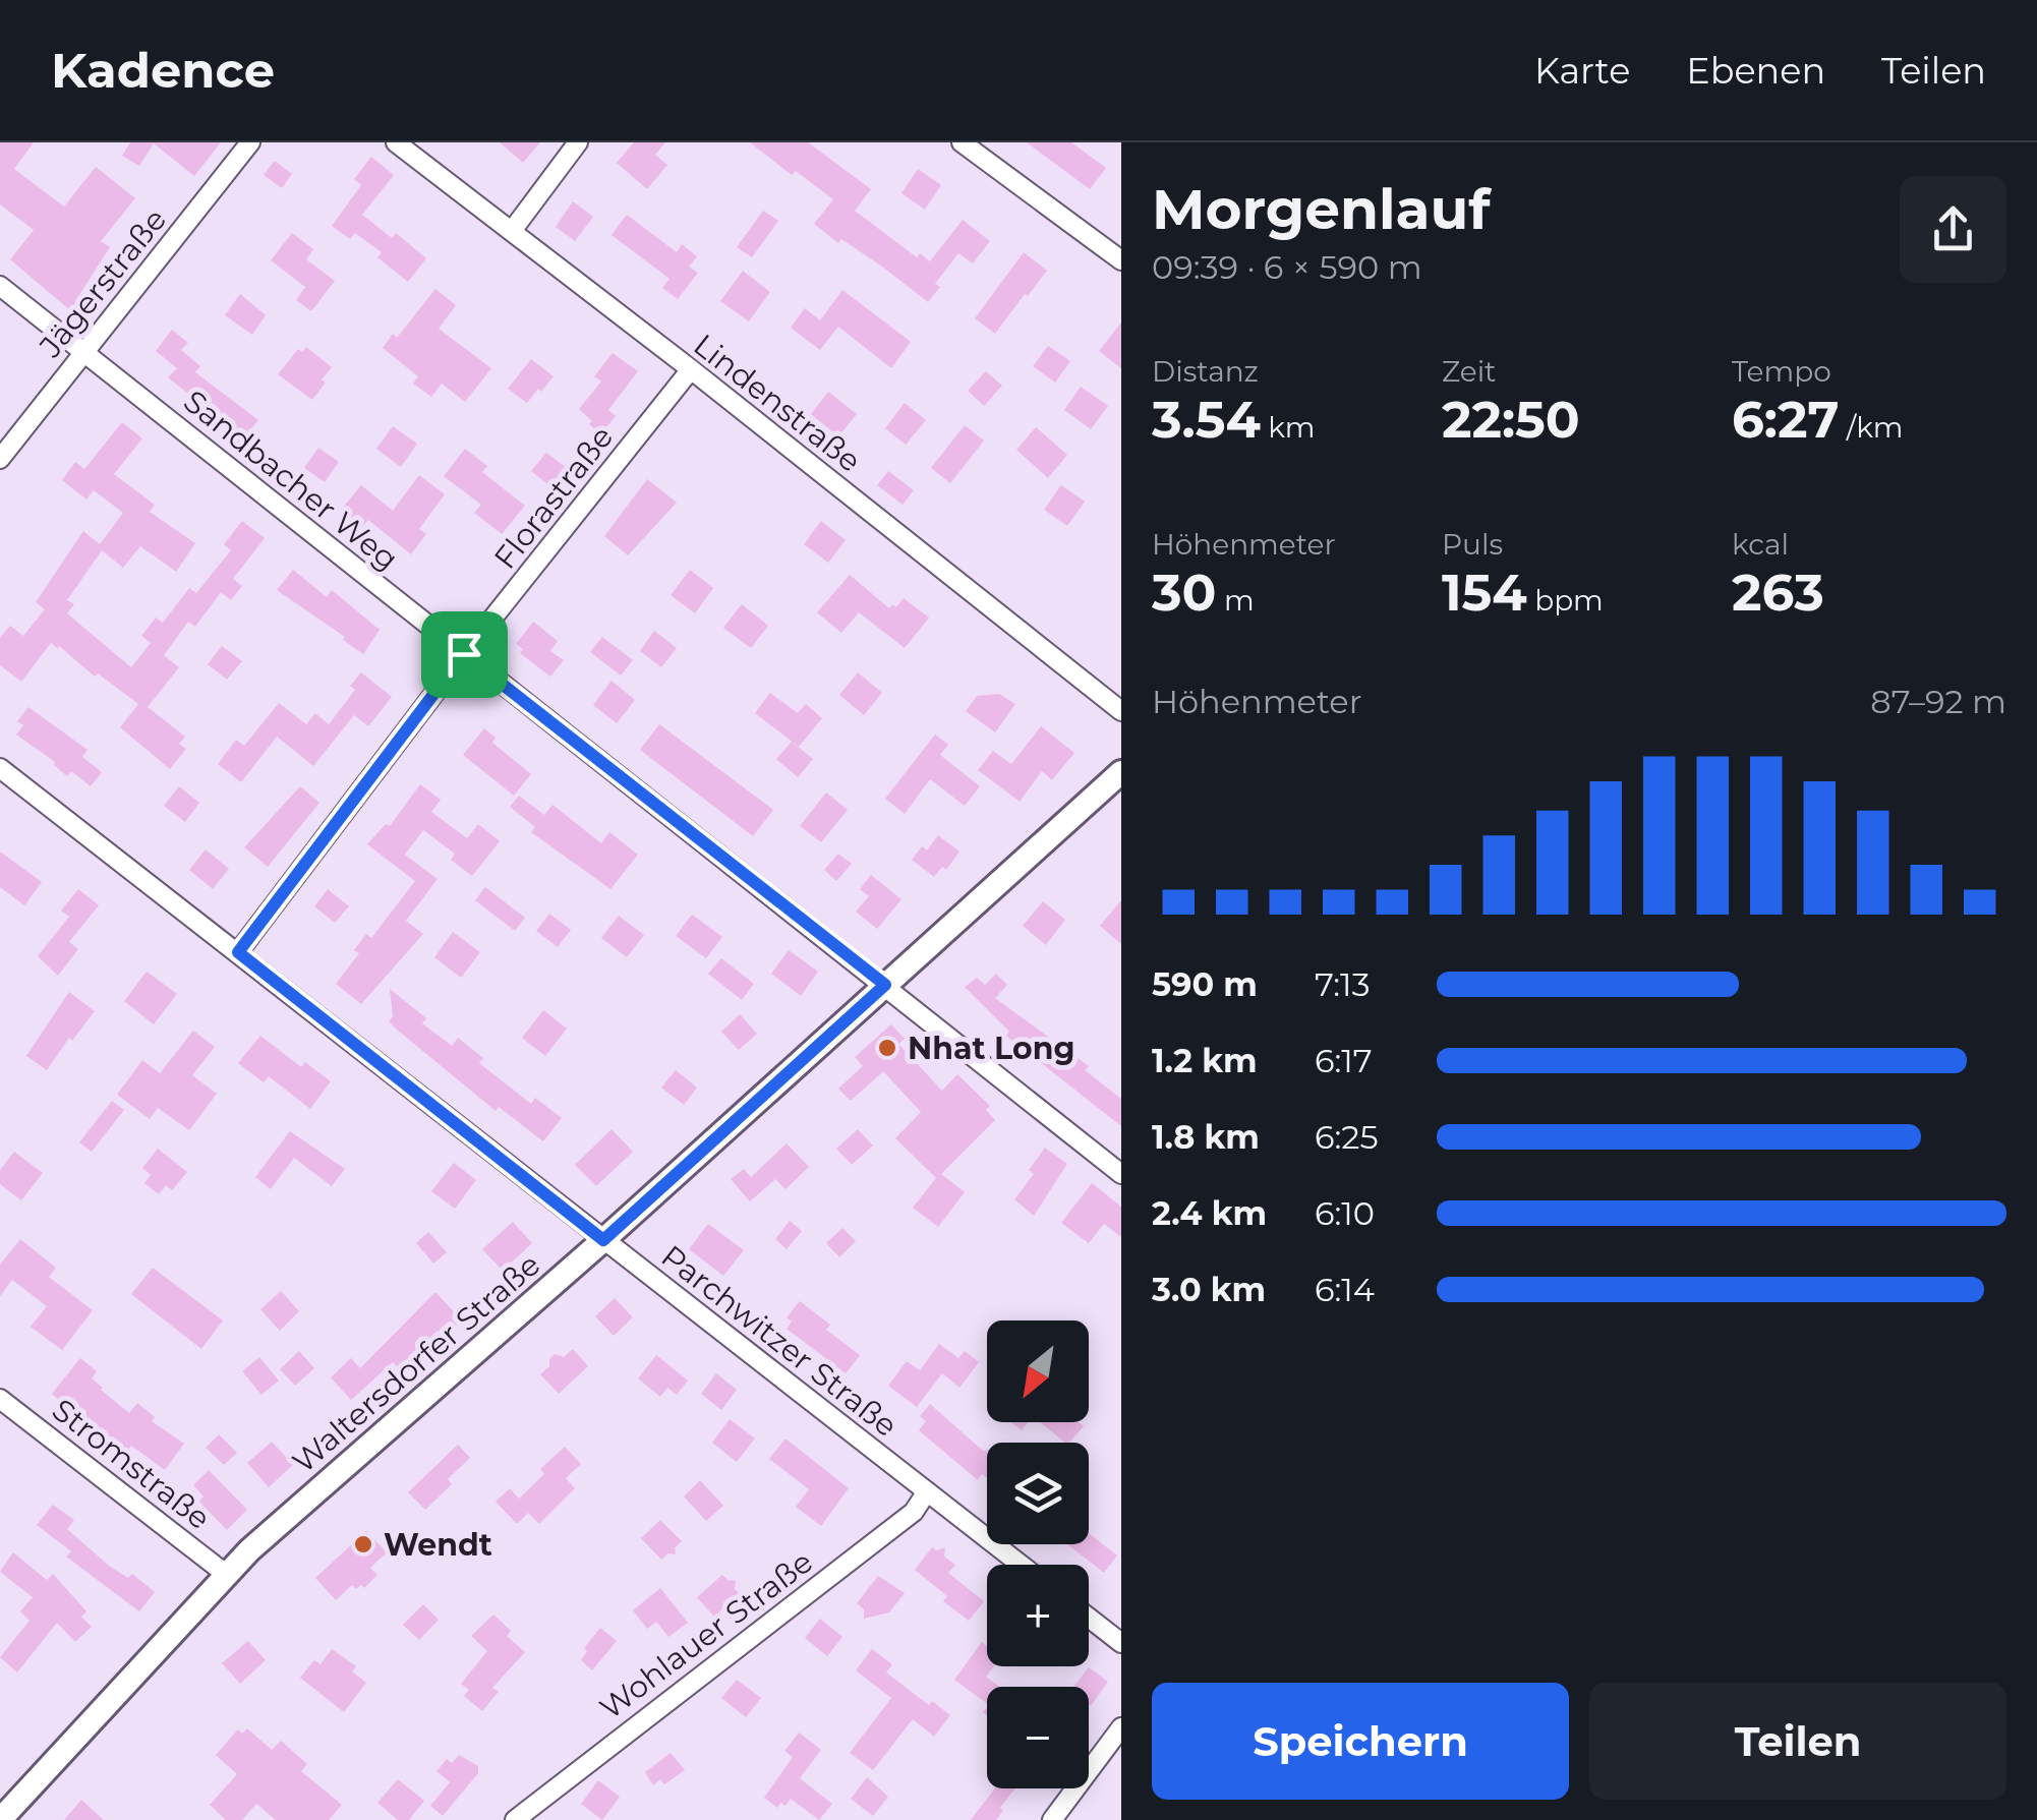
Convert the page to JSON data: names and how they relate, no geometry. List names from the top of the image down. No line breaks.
{"streets":{"street":["Jägerstraße","Lindenstraße","Sandbacher Weg","Florastraße","Parchwitzer Straße","Waltersdorfer Straße","Stromstraße","Wohlauer Straße"]},"crossings":[["Jägerstraße","Sandbacher Weg"],["Lindenstraße","Florastraße"],["Sandbacher Weg","Florastraße"],["Sandbacher Weg","Waltersdorfer Straße"],["Florastraße","Parchwitzer Straße"],["Parchwitzer Straße","Waltersdorfer Straße"],["Parchwitzer Straße","Wohlauer Straße"],["Waltersdorfer Straße","Stromstraße"]],"places":["Nhat Long","Wendt"],"north":"bottom left","page":{"header":"Kadence","nav":["Karte","Ebenen","Teilen"],"heading":["Morgenlauf","09:39 · 6 × 590 m"],"stats":[["Distanz","3.54 km"],["Zeit","22:50"],["Tempo","6:27 /km"],["Höhenmeter","30 m"],["Puls","154 bpm"],["kcal","263"]],"chart":["Höhenmeter","87–92 m"],"list":[{"name":"590 m","note":"7:13"},{"name":"1.2 km","note":"6:17"},{"name":"1.8 km","note":"6:25"},{"name":"2.4 km","note":"6:10"},{"name":"3.0 km","note":"6:14"}],"map_buttons":["+","−"],"buttons":["Speichern","Teilen"]}}
